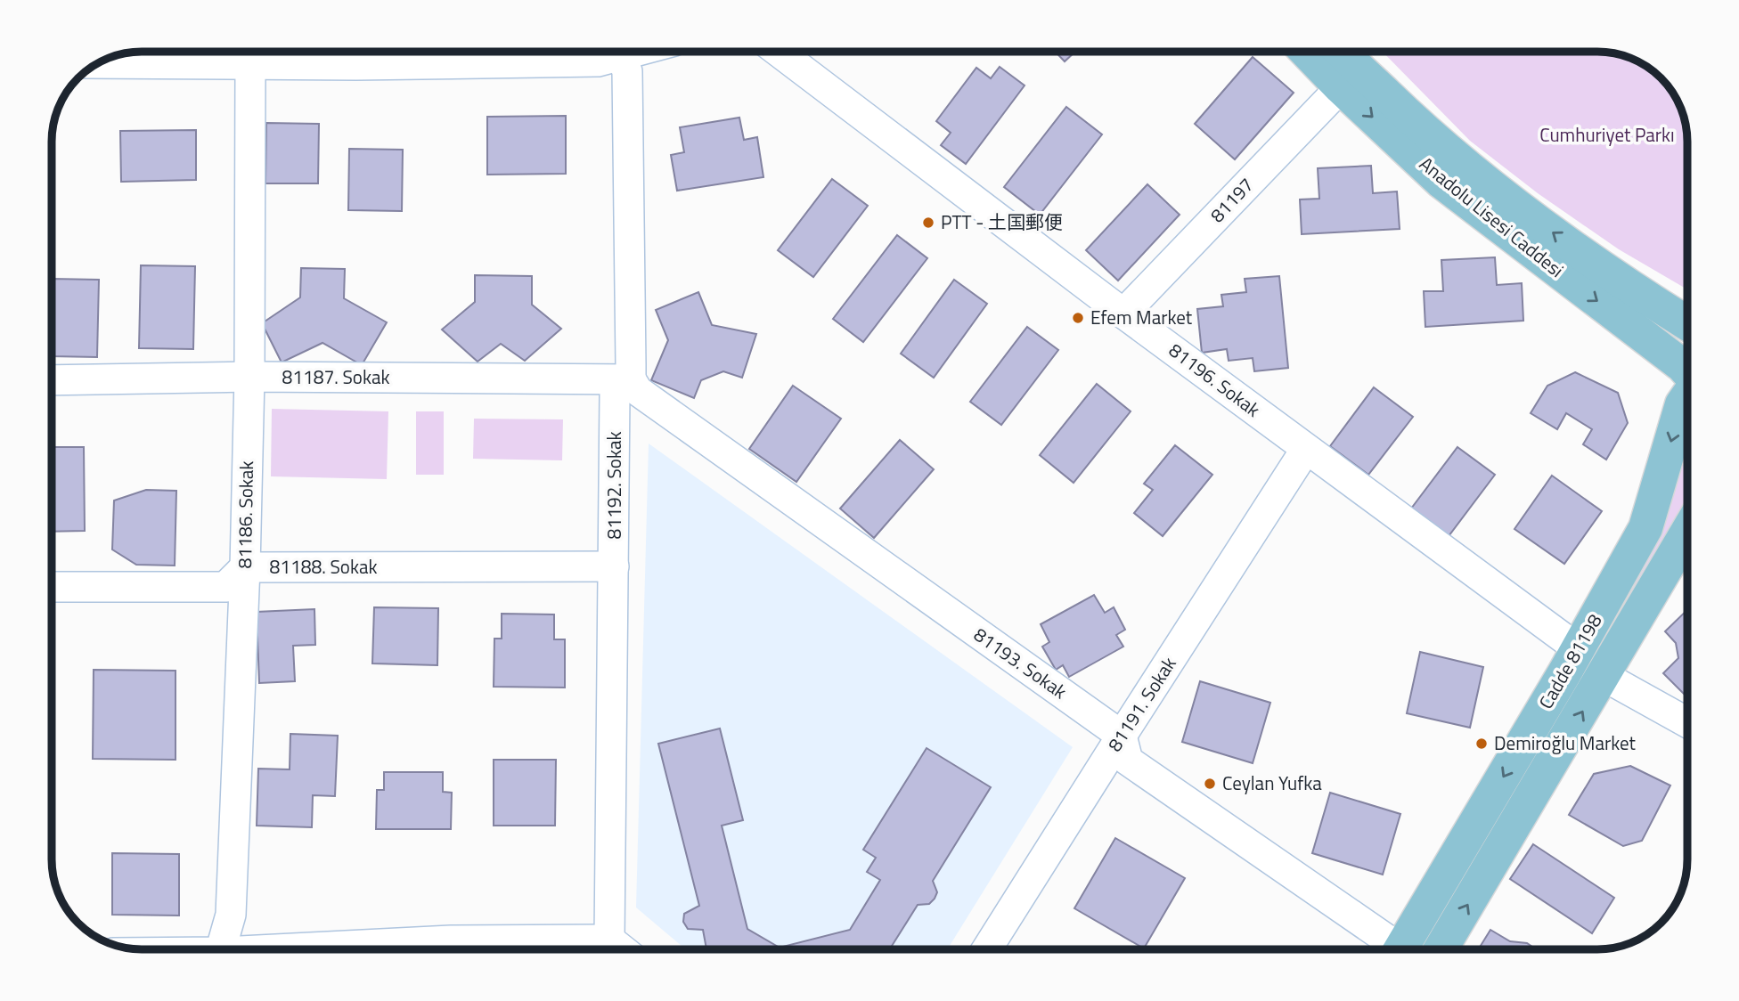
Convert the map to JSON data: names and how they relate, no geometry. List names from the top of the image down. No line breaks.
{"streets":{"main road":["Anadolu Lisesi Caddesi","Cadde 81198"],"street":["81197","81187. Sokak","81196. Sokak","81192. Sokak","81186. Sokak","81188. Sokak","81193. Sokak","81191. Sokak"]},"crossings":[["81197","Anadolu Lisesi Caddesi"],["81197","81196. Sokak"],["81187. Sokak","81192. Sokak"],["81187. Sokak","81186. Sokak"],["81187. Sokak","81193. Sokak"],["81196. Sokak","Cadde 81198"],["81196. Sokak","81191. Sokak"],["81192. Sokak","81188. Sokak"],["81192. Sokak","81193. Sokak"],["81186. Sokak","81188. Sokak"],["81193. Sokak","81191. Sokak"]],"parks":["Cumhuriyet Parkı"],"places":["PTT - 土国郵便","Efem Market","Demiroğlu Market","Ceylan Yufka"]}
